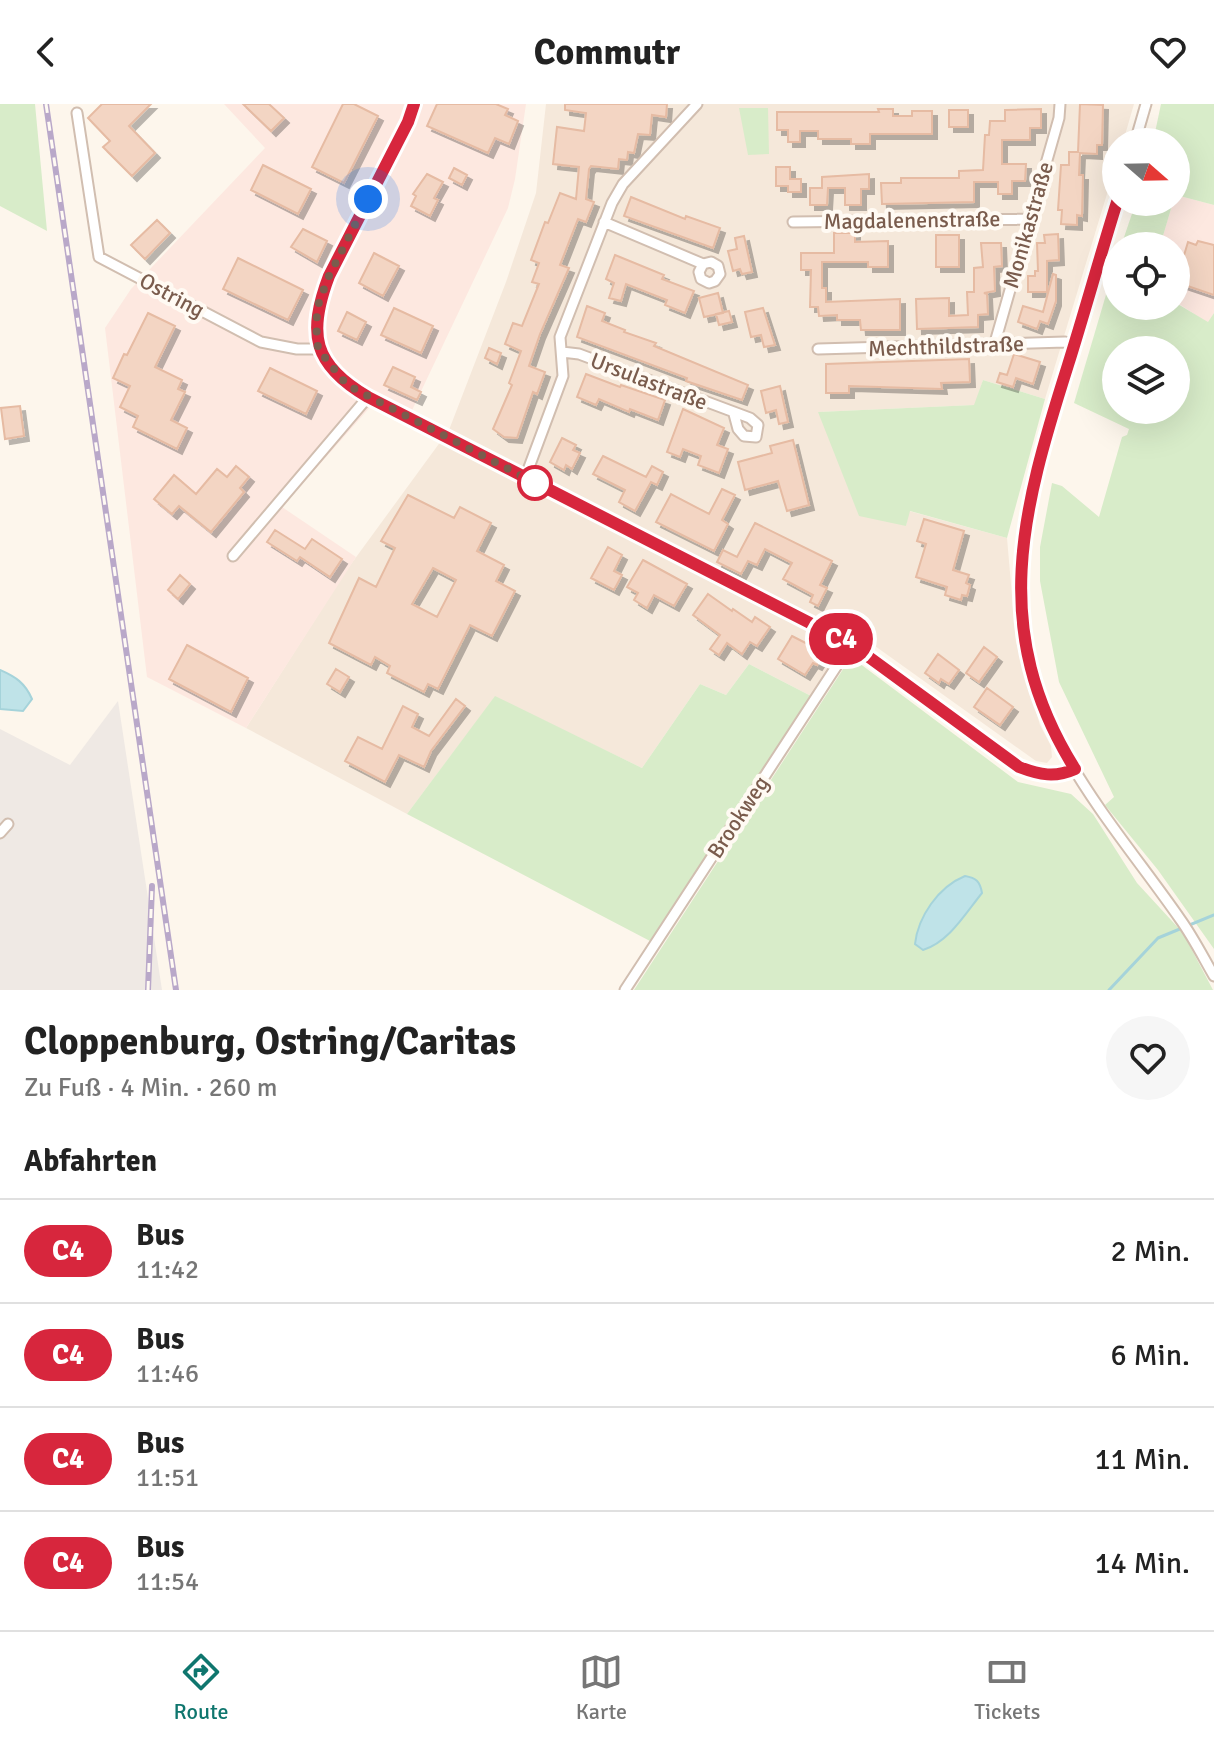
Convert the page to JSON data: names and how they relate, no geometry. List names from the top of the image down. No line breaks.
{"streets":{"street":["Magdalenenstraße","Monikastraße","Ostring","Mechthildstraße","Ursulastraße","Brookweg"]},"crossings":[["Magdalenenstraße","Monikastraße"],["Monikastraße","Mechthildstraße"]],"lines":["bus line C4"],"north":"right","page":{"header":"Commutr","on_map":"C4","heading":[["Cloppenburg, Ostring/Caritas","Zu Fuß · 4 Min. · 260 m"],"Abfahrten"],"list":[{"mark":"C4","name":"Bus","note":"11:42","value":"2 Min."},{"mark":"C4","name":"Bus","note":"11:46","value":"6 Min."},{"mark":"C4","name":"Bus","note":"11:51","value":"11 Min."},{"mark":"C4","name":"Bus","note":"11:54","value":"14 Min."}],"tabs":["Route","Karte","Tickets"]}}
